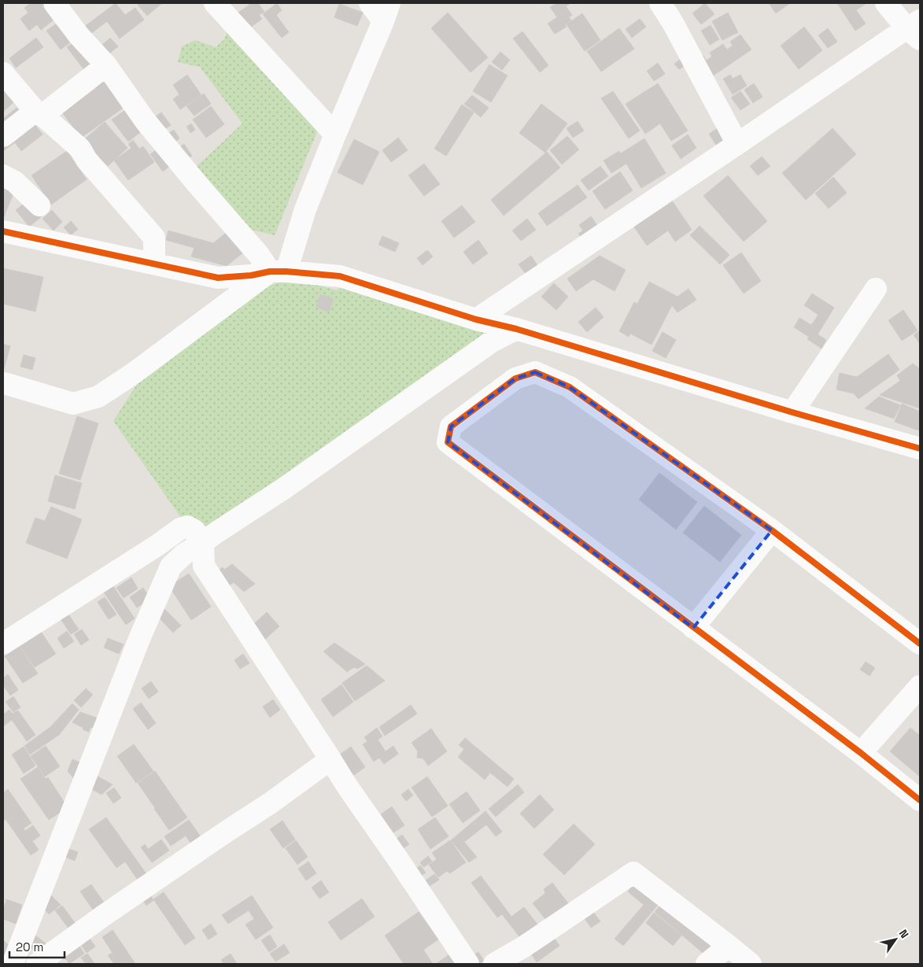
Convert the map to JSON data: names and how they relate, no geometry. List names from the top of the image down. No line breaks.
{"scale_bar":"20 m","north":"top right"}
